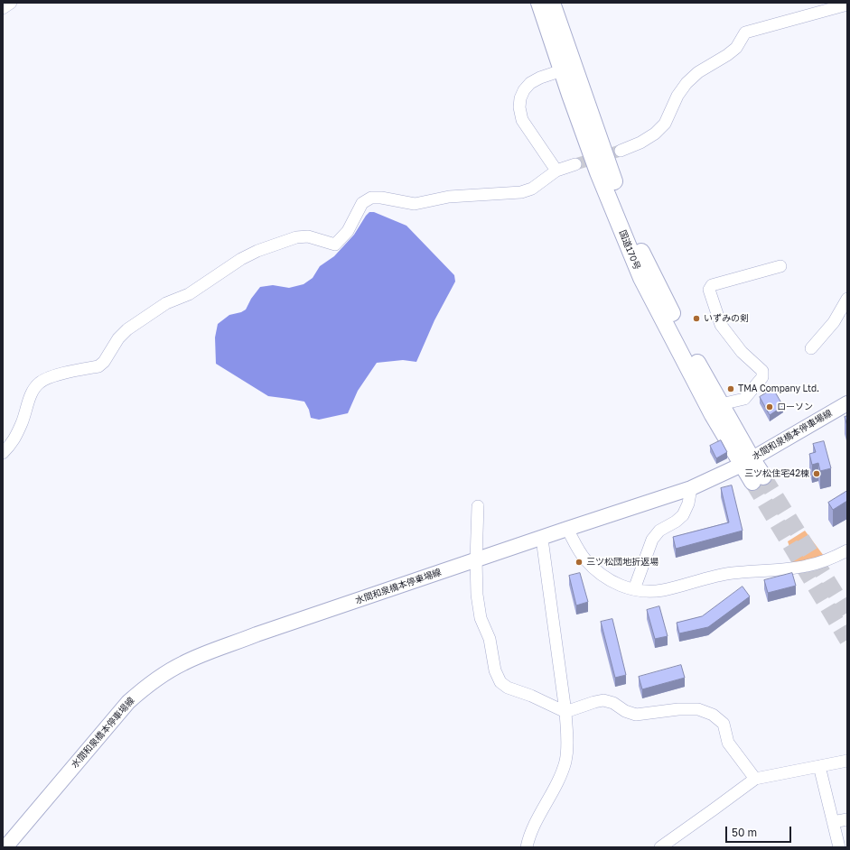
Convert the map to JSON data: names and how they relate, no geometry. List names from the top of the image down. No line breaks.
{"streets":{"highway":["国道170号"],"main road":["水間和泉橋本停車場線"]},"crossings":[["国道170号","水間和泉橋本停車場線"]],"places":["いずみの剣","TMA Company Ltd.","ローソン","三ツ松住宅42棟","三ツ松団地折返場"],"scale_bar":"50 m"}
